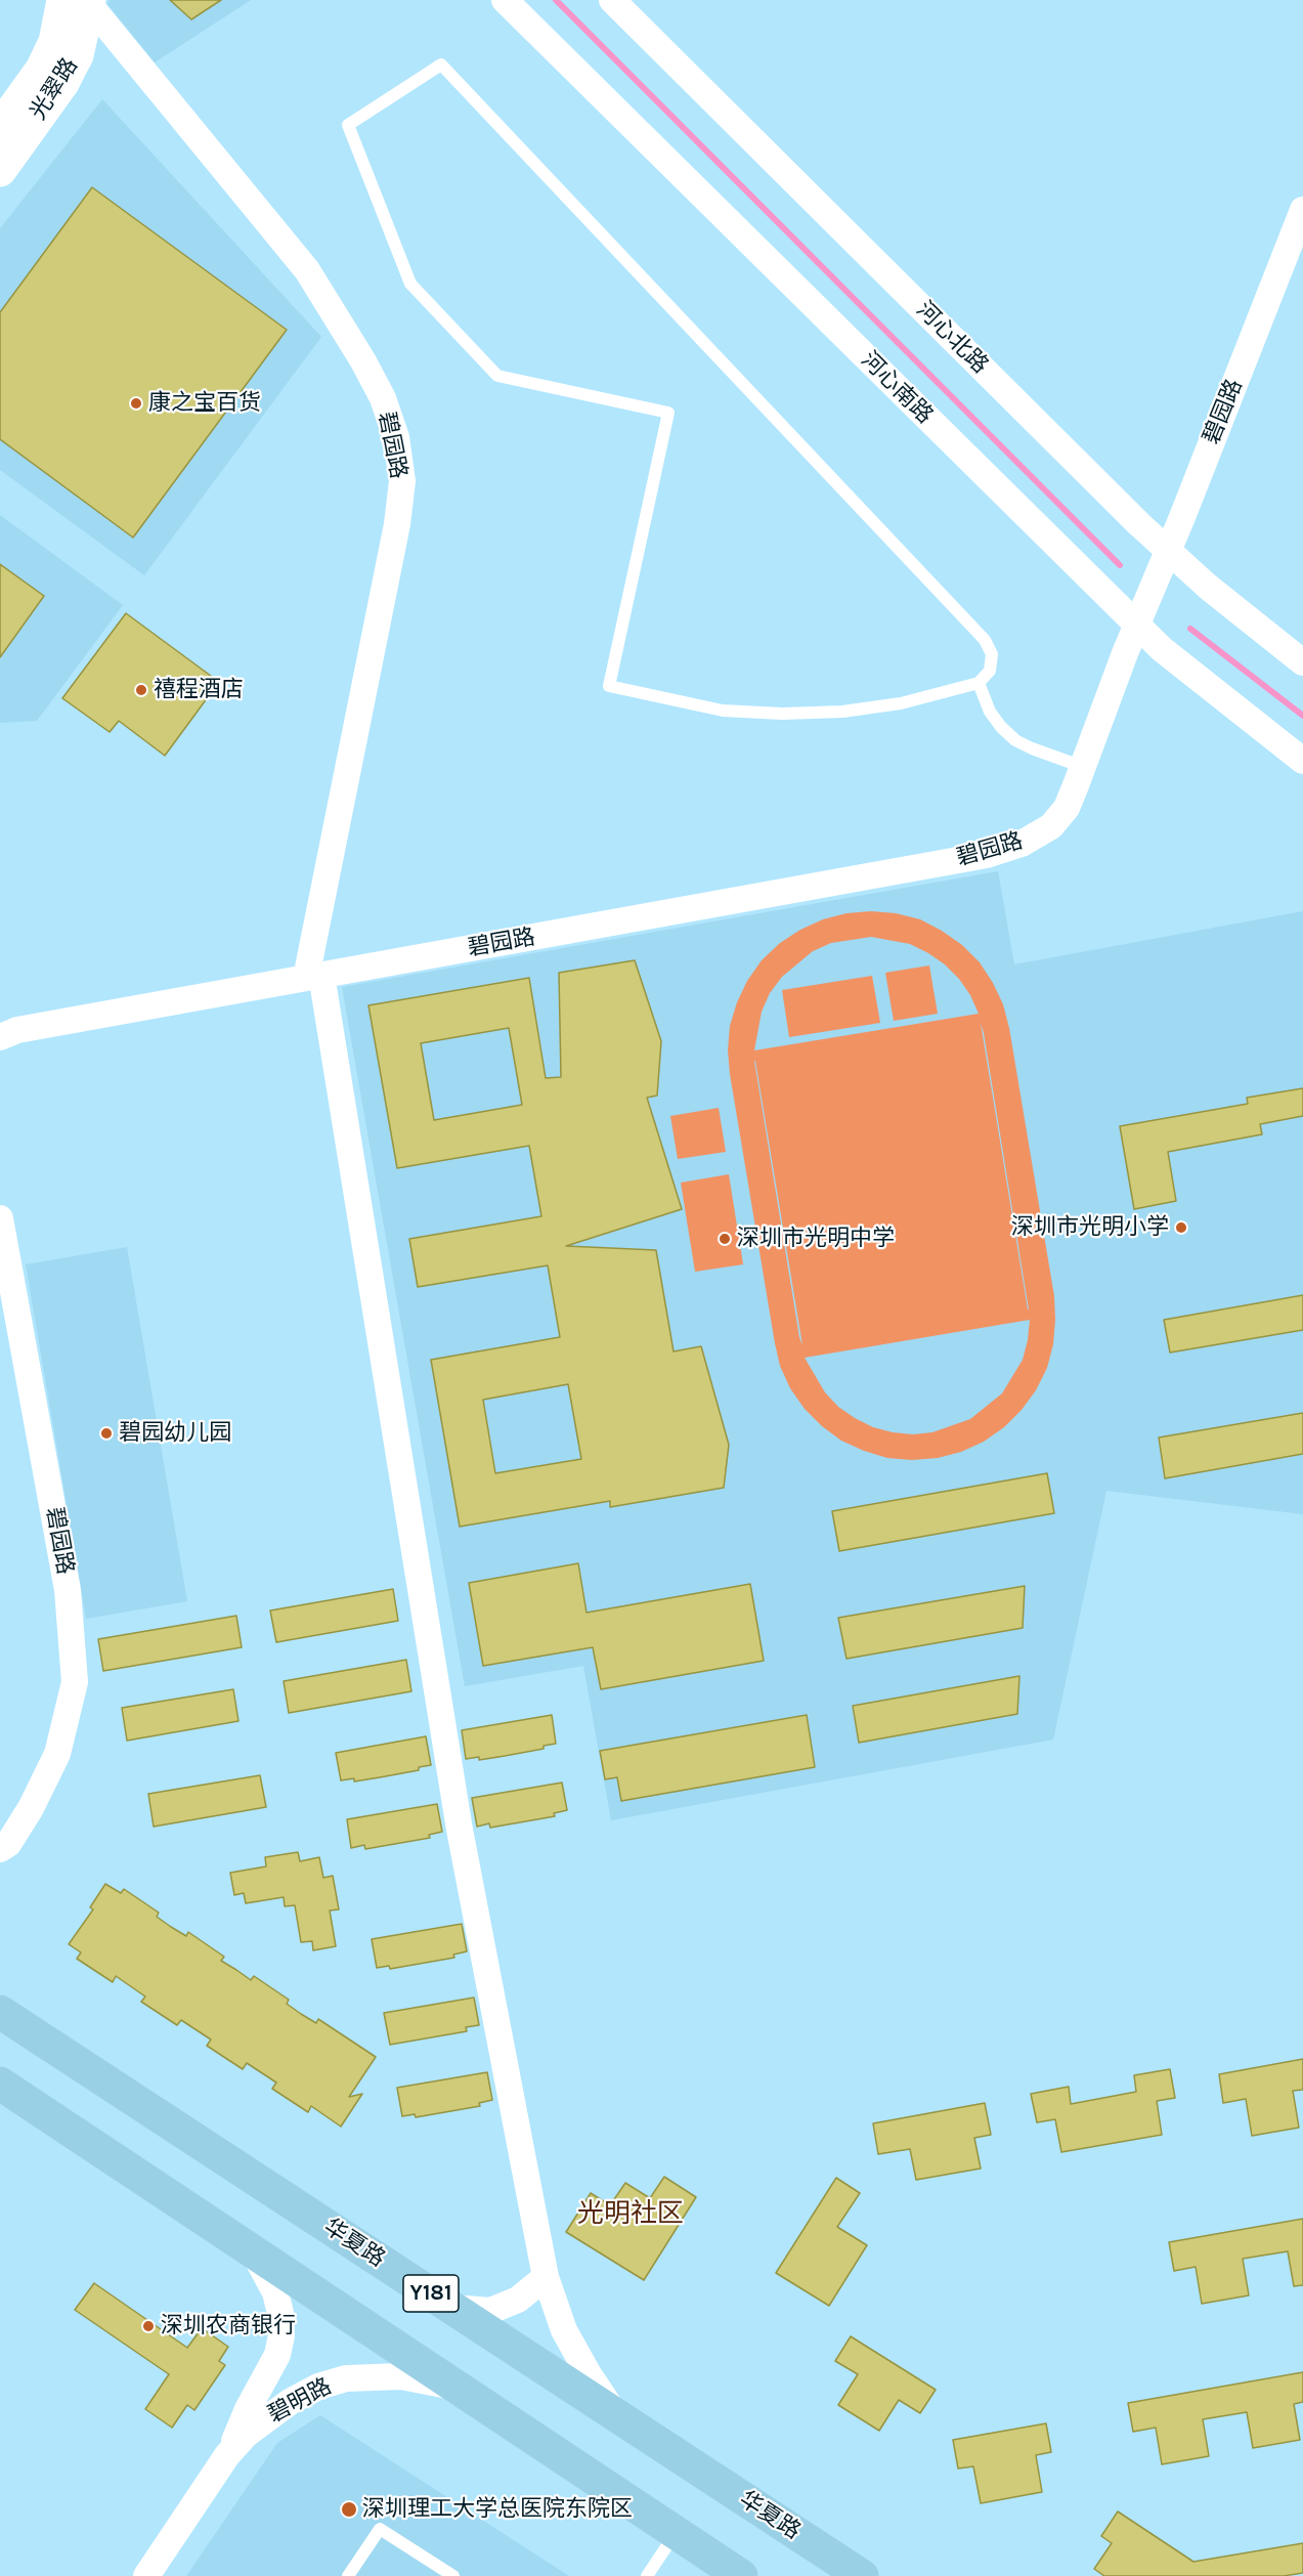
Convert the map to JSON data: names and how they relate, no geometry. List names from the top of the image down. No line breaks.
{"streets":{"main road":["华夏路","Y181"],"street":["光翠路","河心北路","河心南路","碧园路","碧明路"]},"crossings":[["光翠路","碧园路"],["河心北路","碧园路"],["河心南路","碧园路"],["Y181","碧明路"]],"districts":["光明社区"],"places":["康之宝百货","禧程酒店","深圳市光明小学","深圳市光明中学","碧园幼儿园","深圳农商银行","深圳理工大学总医院东院区"]}
